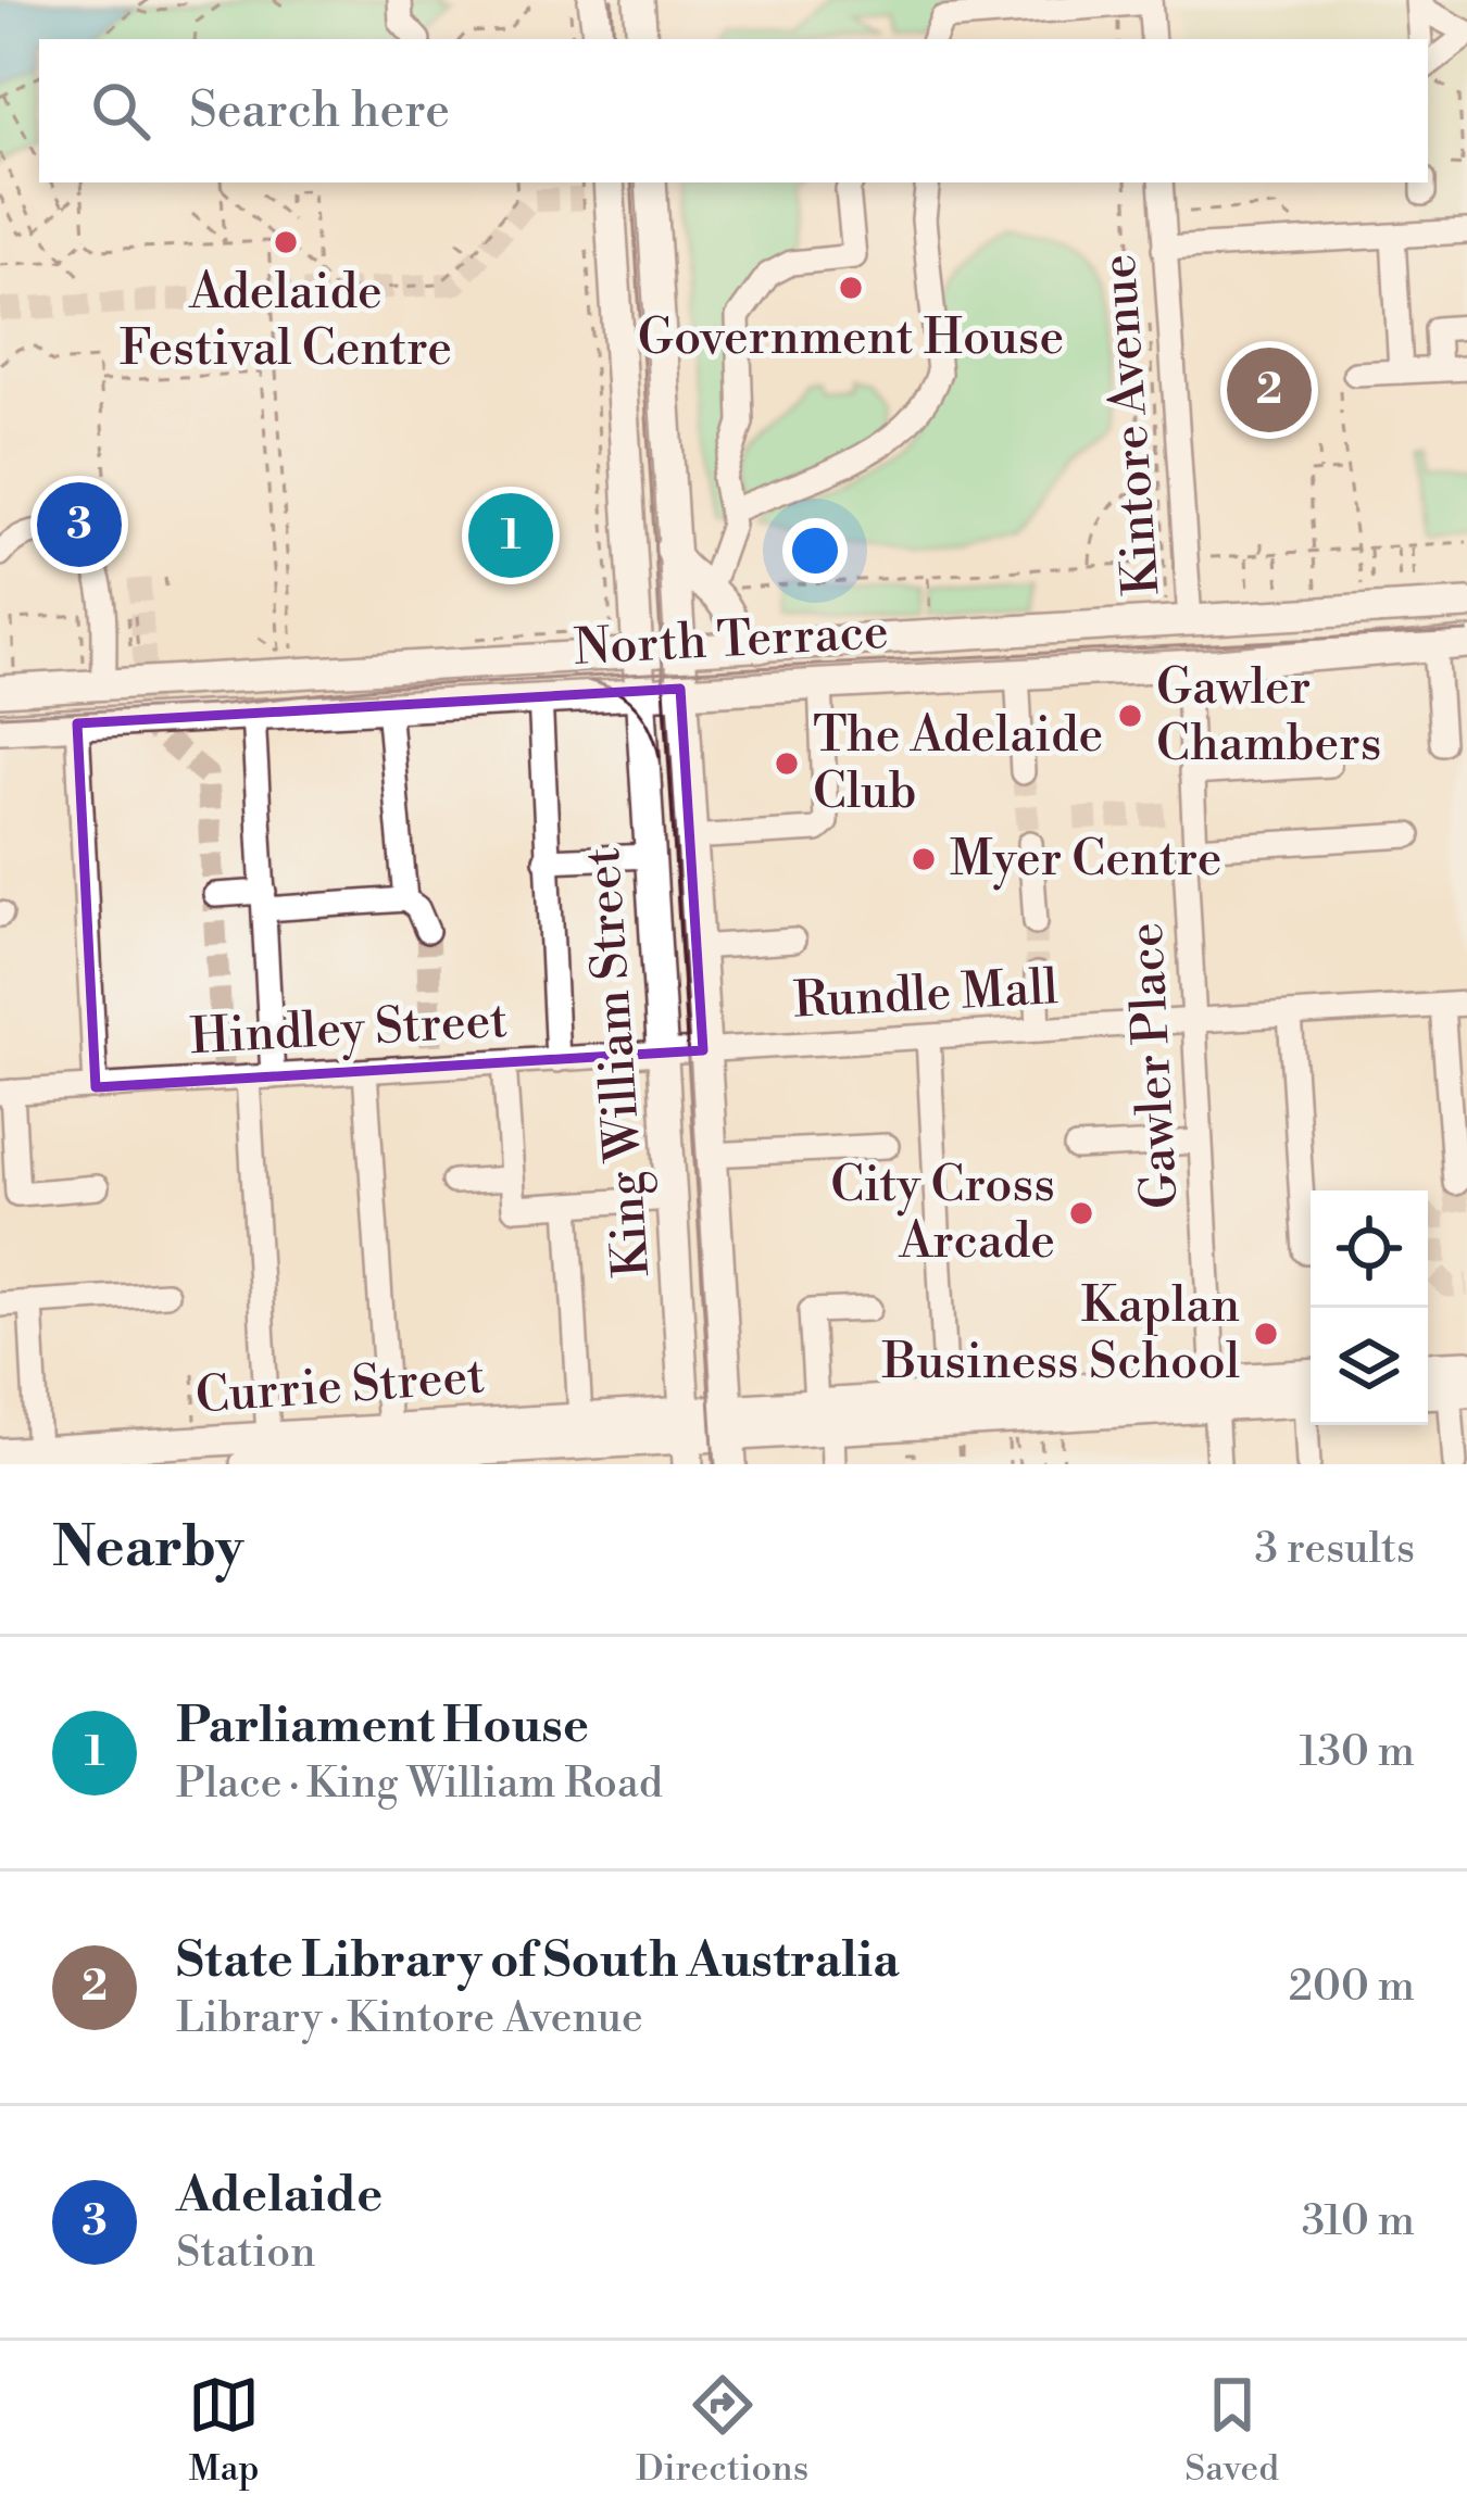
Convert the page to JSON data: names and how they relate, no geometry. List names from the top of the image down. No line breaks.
{"streets":{"main road":["Kintore Avenue","North Terrace","King William Street","Currie Street"],"street":["Rundle Mall","Hindley Street","Gawler Place"]},"crossings":[["Kintore Avenue","North Terrace"],["Kintore Avenue","Gawler Place"],["North Terrace","King William Street"],["North Terrace","Gawler Place"],["Rundle Mall","Hindley Street"],["Rundle Mall","King William Street"],["Rundle Mall","Gawler Place"],["Hindley Street","King William Street"],["King William Street","Currie Street"]],"places":["Adelaide Festival Centre","Government House","Gawler Chambers","The Adelaide Club","Myer Centre","City Cross Arcade","Kaplan Business School"],"page":{"search":"Search here","pins":["2","3","1"],"heading":["Nearby","3 results"],"list":[{"mark":"1","name":"Parliament House","note":"Place · King William Road","value":"130 m"},{"mark":"2","name":"State Library of South Australia","note":"Library · Kintore Avenue","value":"200 m"},{"mark":"3","name":"Adelaide","note":"Station","value":"310 m"}],"nav":["Map","Directions","Saved"]}}
